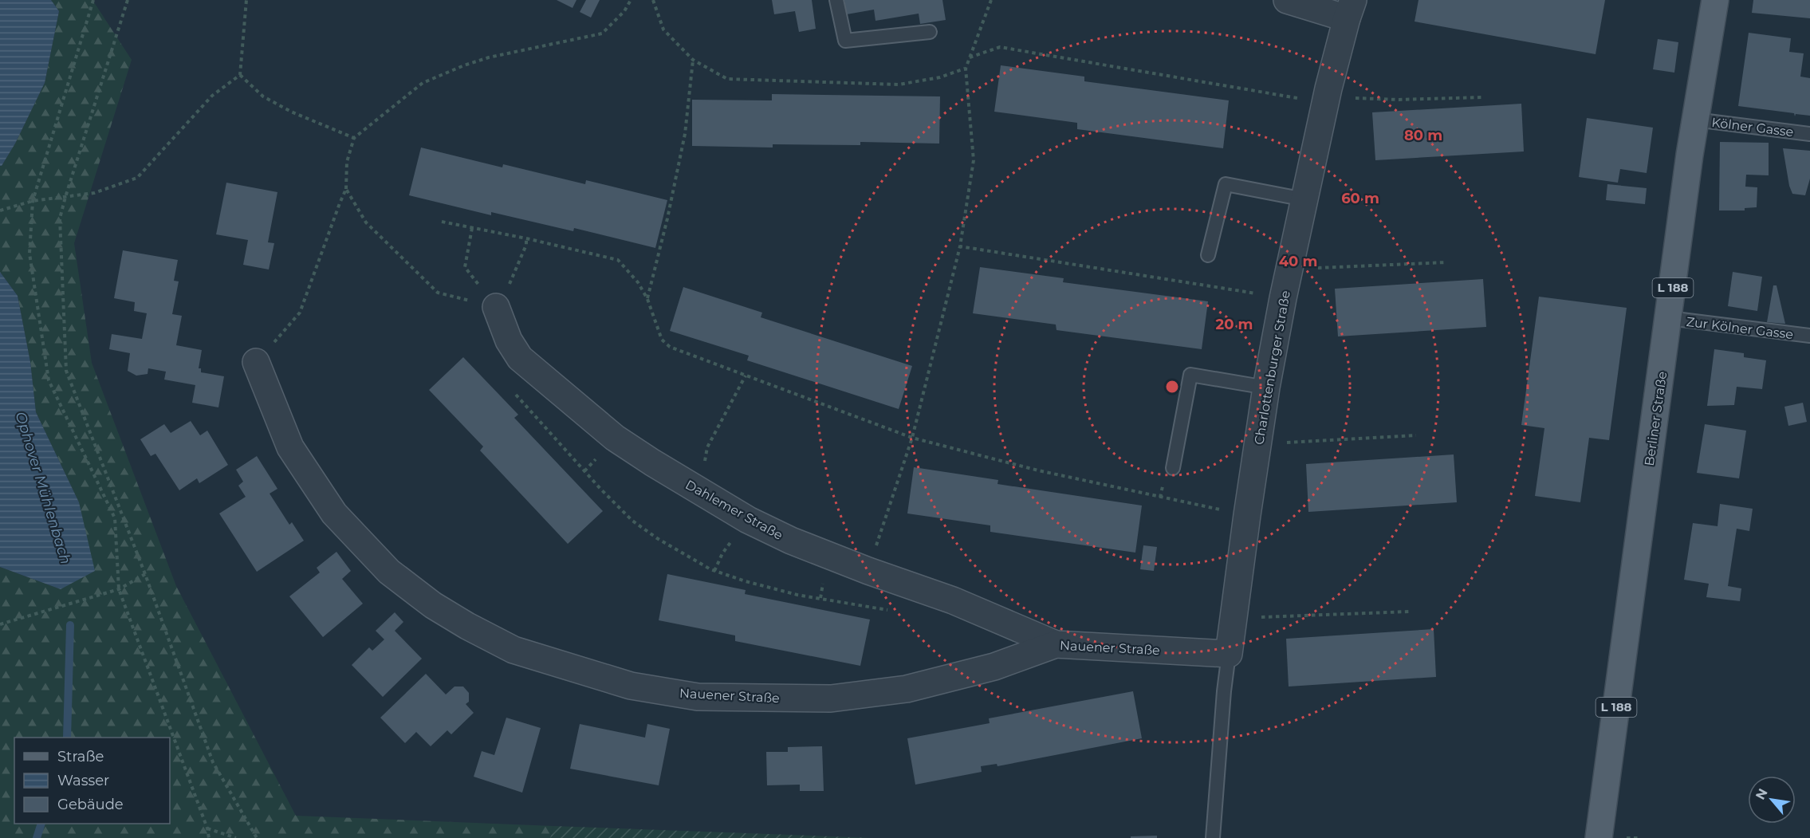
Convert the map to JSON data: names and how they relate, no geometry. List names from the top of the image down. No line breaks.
{"streets":{"main road":["L 188","Berliner Straße"],"street":["Charlottenburger Straße","Dahlemer Straße","Nauener Straße"],"lane":["Kölner Gasse","Zur Kölner Gasse"]},"crossings":[["Kölner Gasse","Berliner Straße"],["Zur Kölner Gasse","Berliner Straße"],["Charlottenburger Straße","Nauener Straße"],["Dahlemer Straße","Nauener Straße"]],"water":["Ophover Mühlenbach"],"legend":["Straße","Wasser","Gebäude"],"north":"top left","rings":["80 m","60 m","40 m","20 m"]}
